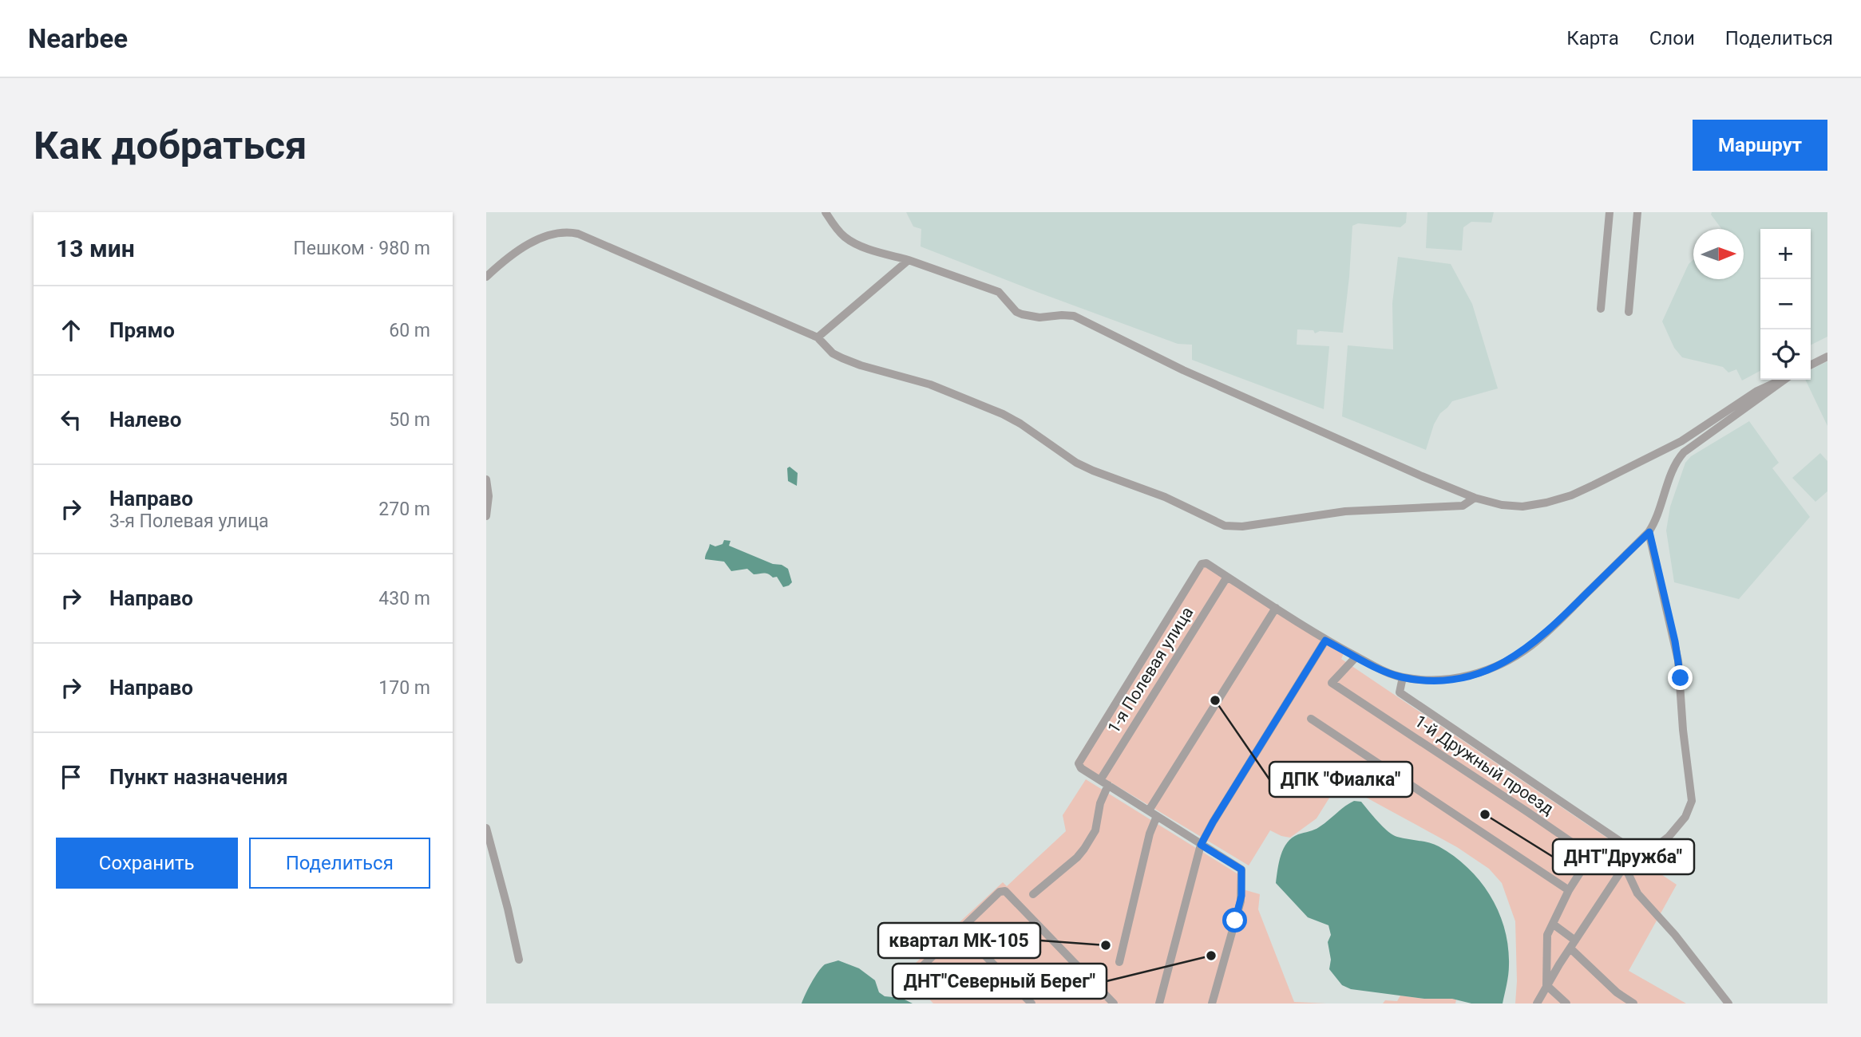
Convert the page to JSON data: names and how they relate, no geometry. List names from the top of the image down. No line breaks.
{"streets":{"street":["1-я Полевая улица","1-й Дружный проезд"]},"places":["ДПК \"Фиалка\"","ДНТ\"Дружба\"","квартал МК-105","ДНТ\"Северный Берег\""],"north":"right","page":{"header":"Nearbee","nav":["Карта","Слои","Поделиться"],"buttons":["Маршрут",["Сохранить","Поделиться"]],"title":"Как добраться","heading":["13 мин","Пешком · 980 m"],"map_buttons":["+","−"],"list":[["Прямо","60 m"],["Налево","50 m"],["Направо","3-я Полевая улица","270 m"],["Направо","430 m"],["Направо","170 m"],"Пункт назначения"]}}
